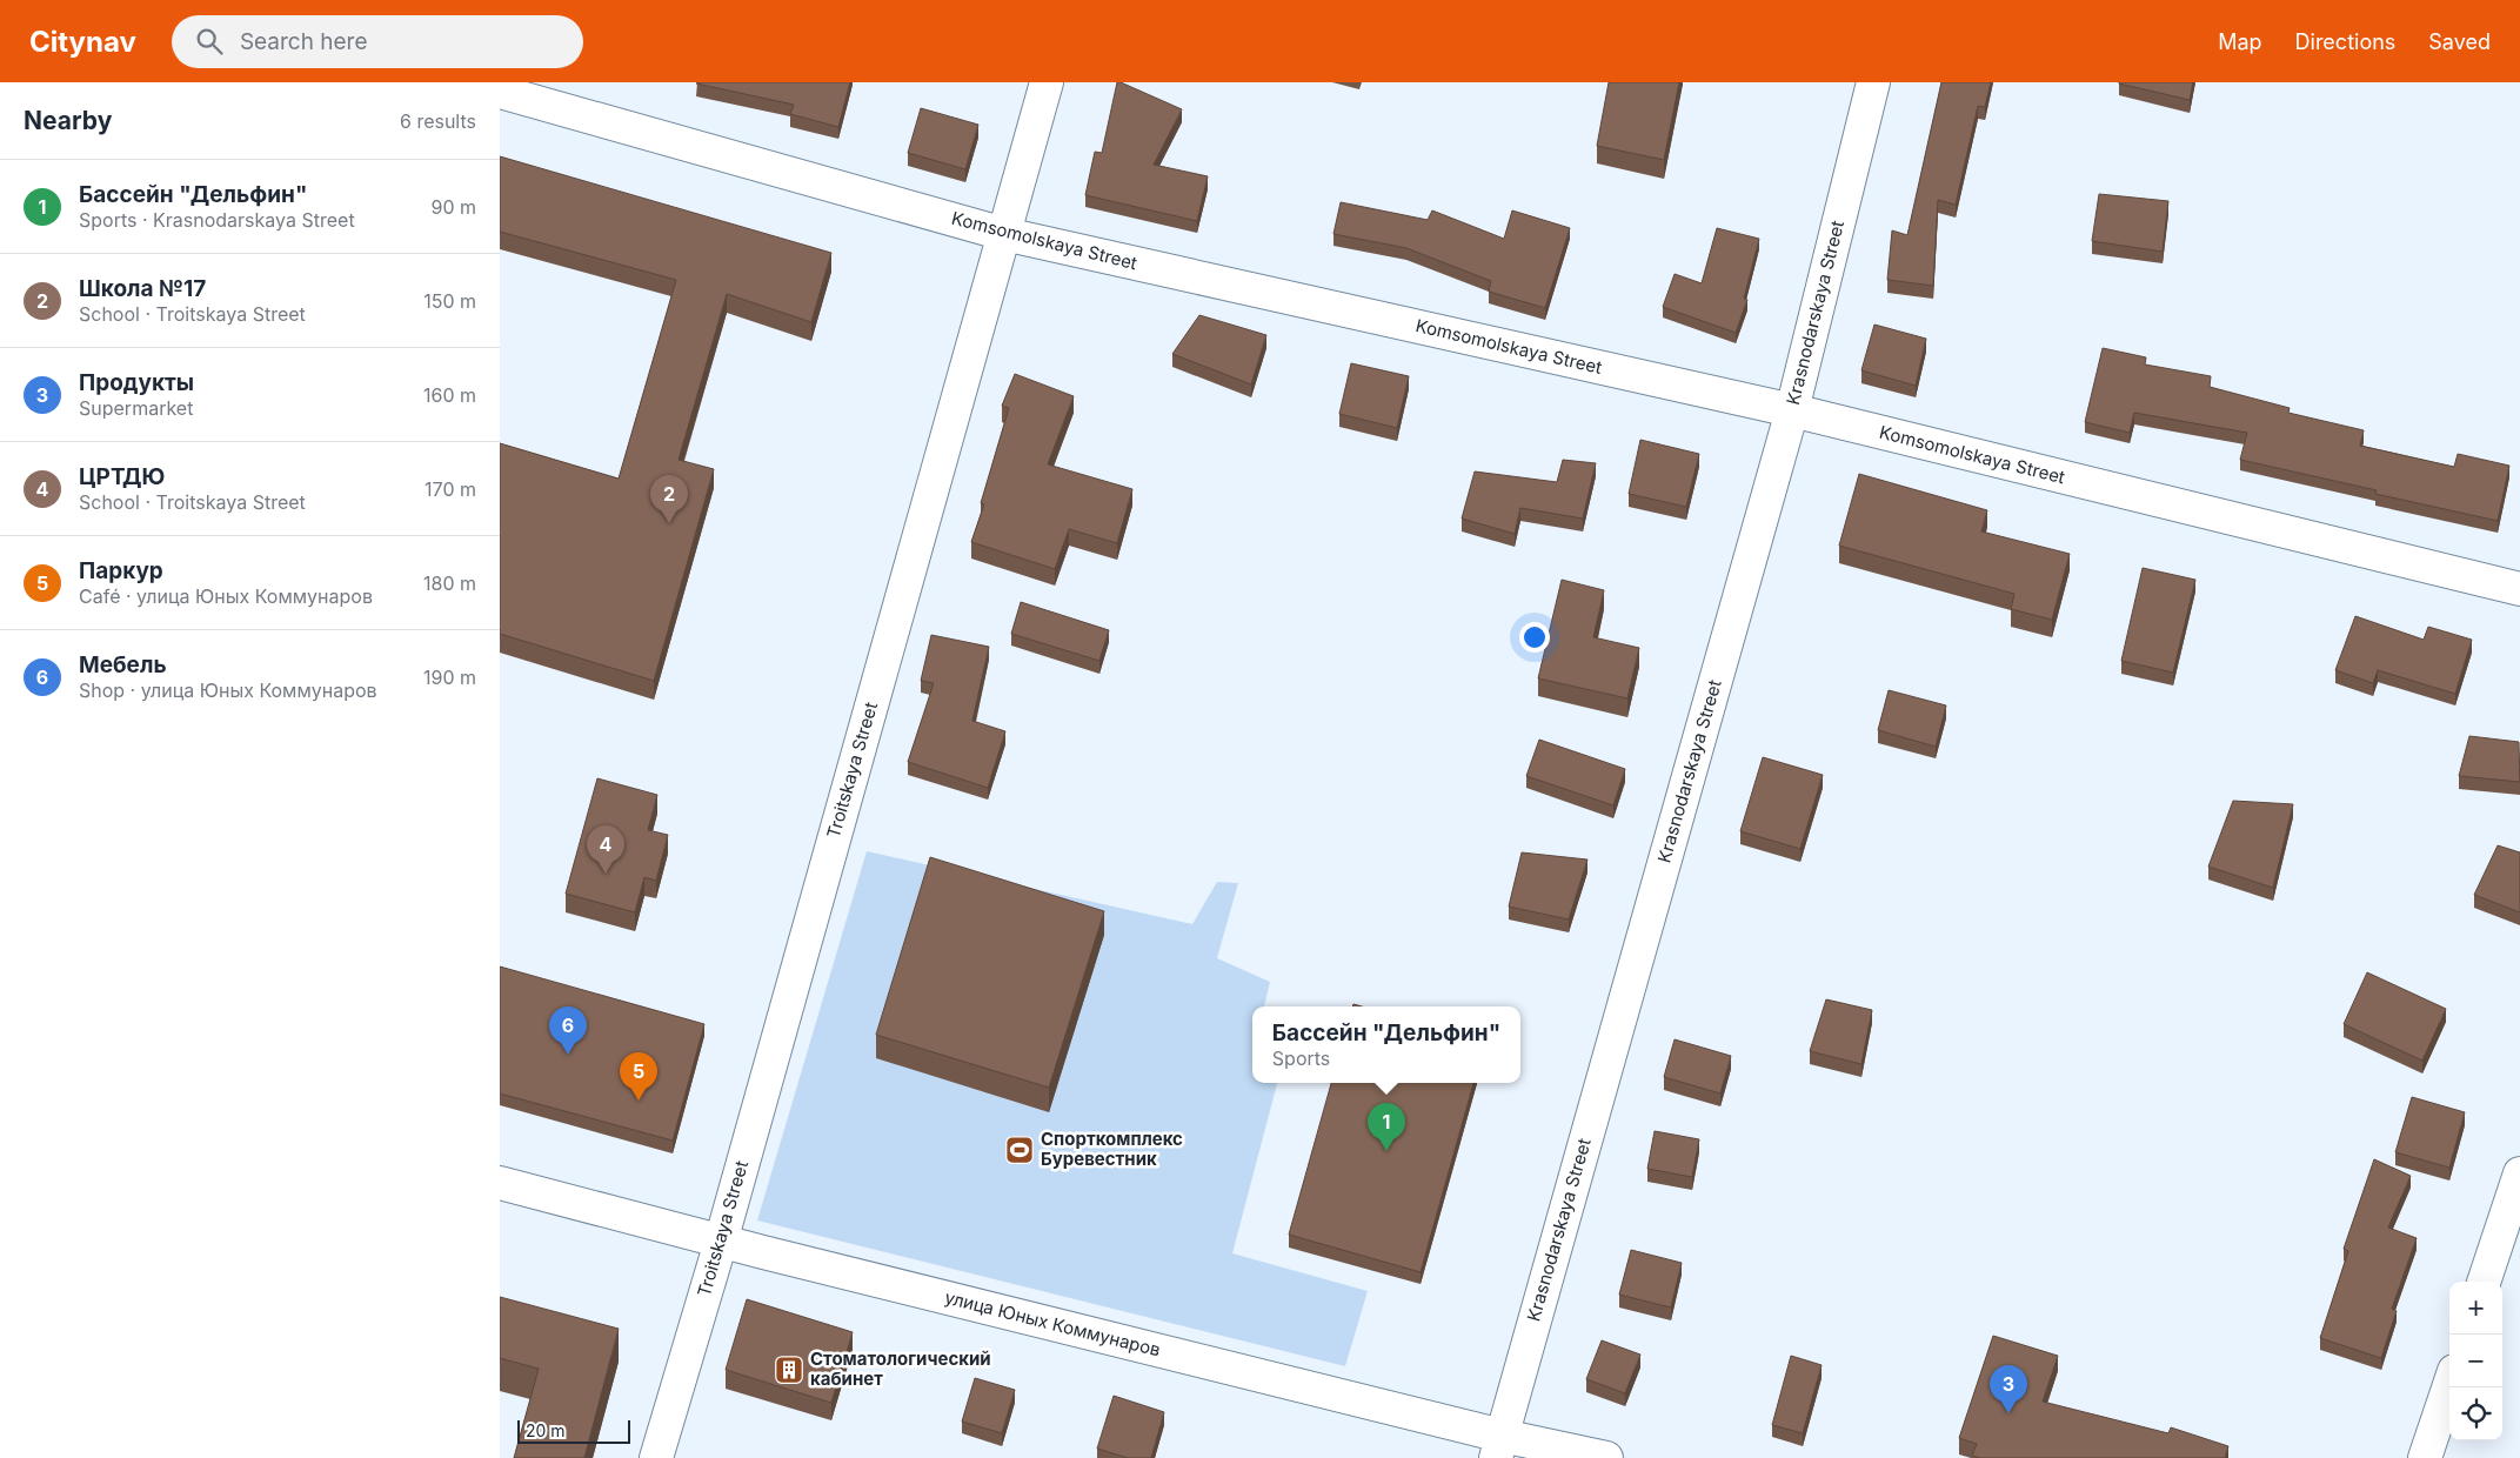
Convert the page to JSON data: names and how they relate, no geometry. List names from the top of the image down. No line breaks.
{"streets":{"street":["Komsomolskaya Street","Krasnodarskaya Street","Troitskaya Street","улица Юных Коммунаров"]},"crossings":[["Komsomolskaya Street","Krasnodarskaya Street"],["Komsomolskaya Street","Troitskaya Street"],["Krasnodarskaya Street","улица Юных Коммунаров"],["Troitskaya Street","улица Юных Коммунаров"]],"places":{"sports":["Cпорткомплекс Буревестник"],"building":["Стоматологический кабинет"]},"scale_bar":"20 m","page":{"header":"Citynav","search":"Search here","nav":["Map","Directions","Saved"],"heading":["Nearby","6 results"],"list":[{"mark":"1","name":"Бассейн \"Дельфин\"","note":"Sports · Krasnodarskaya Street","value":"90 m"},{"mark":"2","name":"Школа №17","note":"School · Troitskaya Street","value":"150 m"},{"mark":"3","name":"Продукты","note":"Supermarket","value":"160 m"},{"mark":"4","name":"ЦРТДЮ","note":"School · Troitskaya Street","value":"170 m"},{"mark":"5","name":"Паркур","note":"Café · улица Юных Коммунаров","value":"180 m"},{"mark":"6","name":"Мебель","note":"Shop · улица Юных Коммунаров","value":"190 m"}],"pins":["2","4","6","5","1","3"],"popup":["Бассейн \"Дельфин\"","Sports"],"map_buttons":["+","−"],"scale":"20 m"}}
